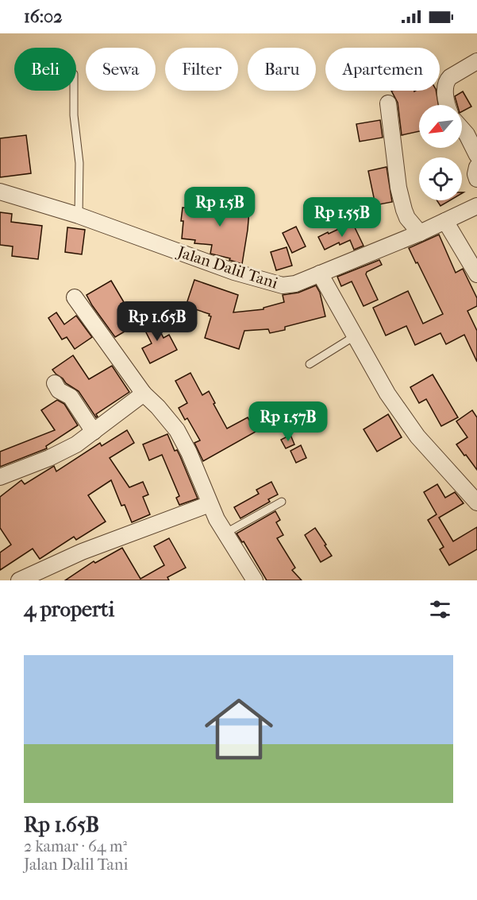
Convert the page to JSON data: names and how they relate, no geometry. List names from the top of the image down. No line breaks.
{"streets":{"street":["Jalan Dalil Tani"]},"north":"bottom left","page":{"status":"16:02","chip":["Beli","Sewa","Filter","Baru","Apartemen"],"price":["Rp 1.5B","Rp 1.55B","Rp 1.65B","Rp 1.57B"],"heading":"4 properti","list":[{"name":"Rp 1.65B","note":"2 kamar · 64 m² · Jalan Dalil Tani"}]}}
